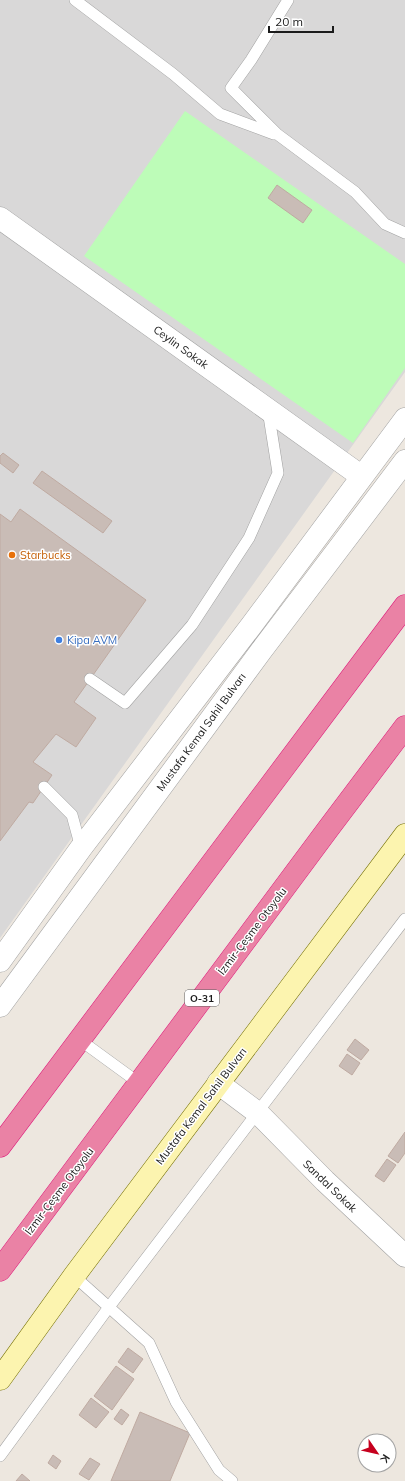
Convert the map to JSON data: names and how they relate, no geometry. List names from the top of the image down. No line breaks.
{"streets":{"highway":["İzmir-Çeşme Otoyolu","O-31"],"main road":["Mustafa Kemal Sahil Bulvarı"],"street":["Ceylin Sokak","Sandal Sokak"]},"crossings":[["Ceylin Sokak","Mustafa Kemal Sahil Bulvarı"],["Mustafa Kemal Sahil Bulvarı","Sandal Sokak"]],"places":["Starbucks","Kipa AVM"],"scale_bar":"20 m","north":"bottom right"}
